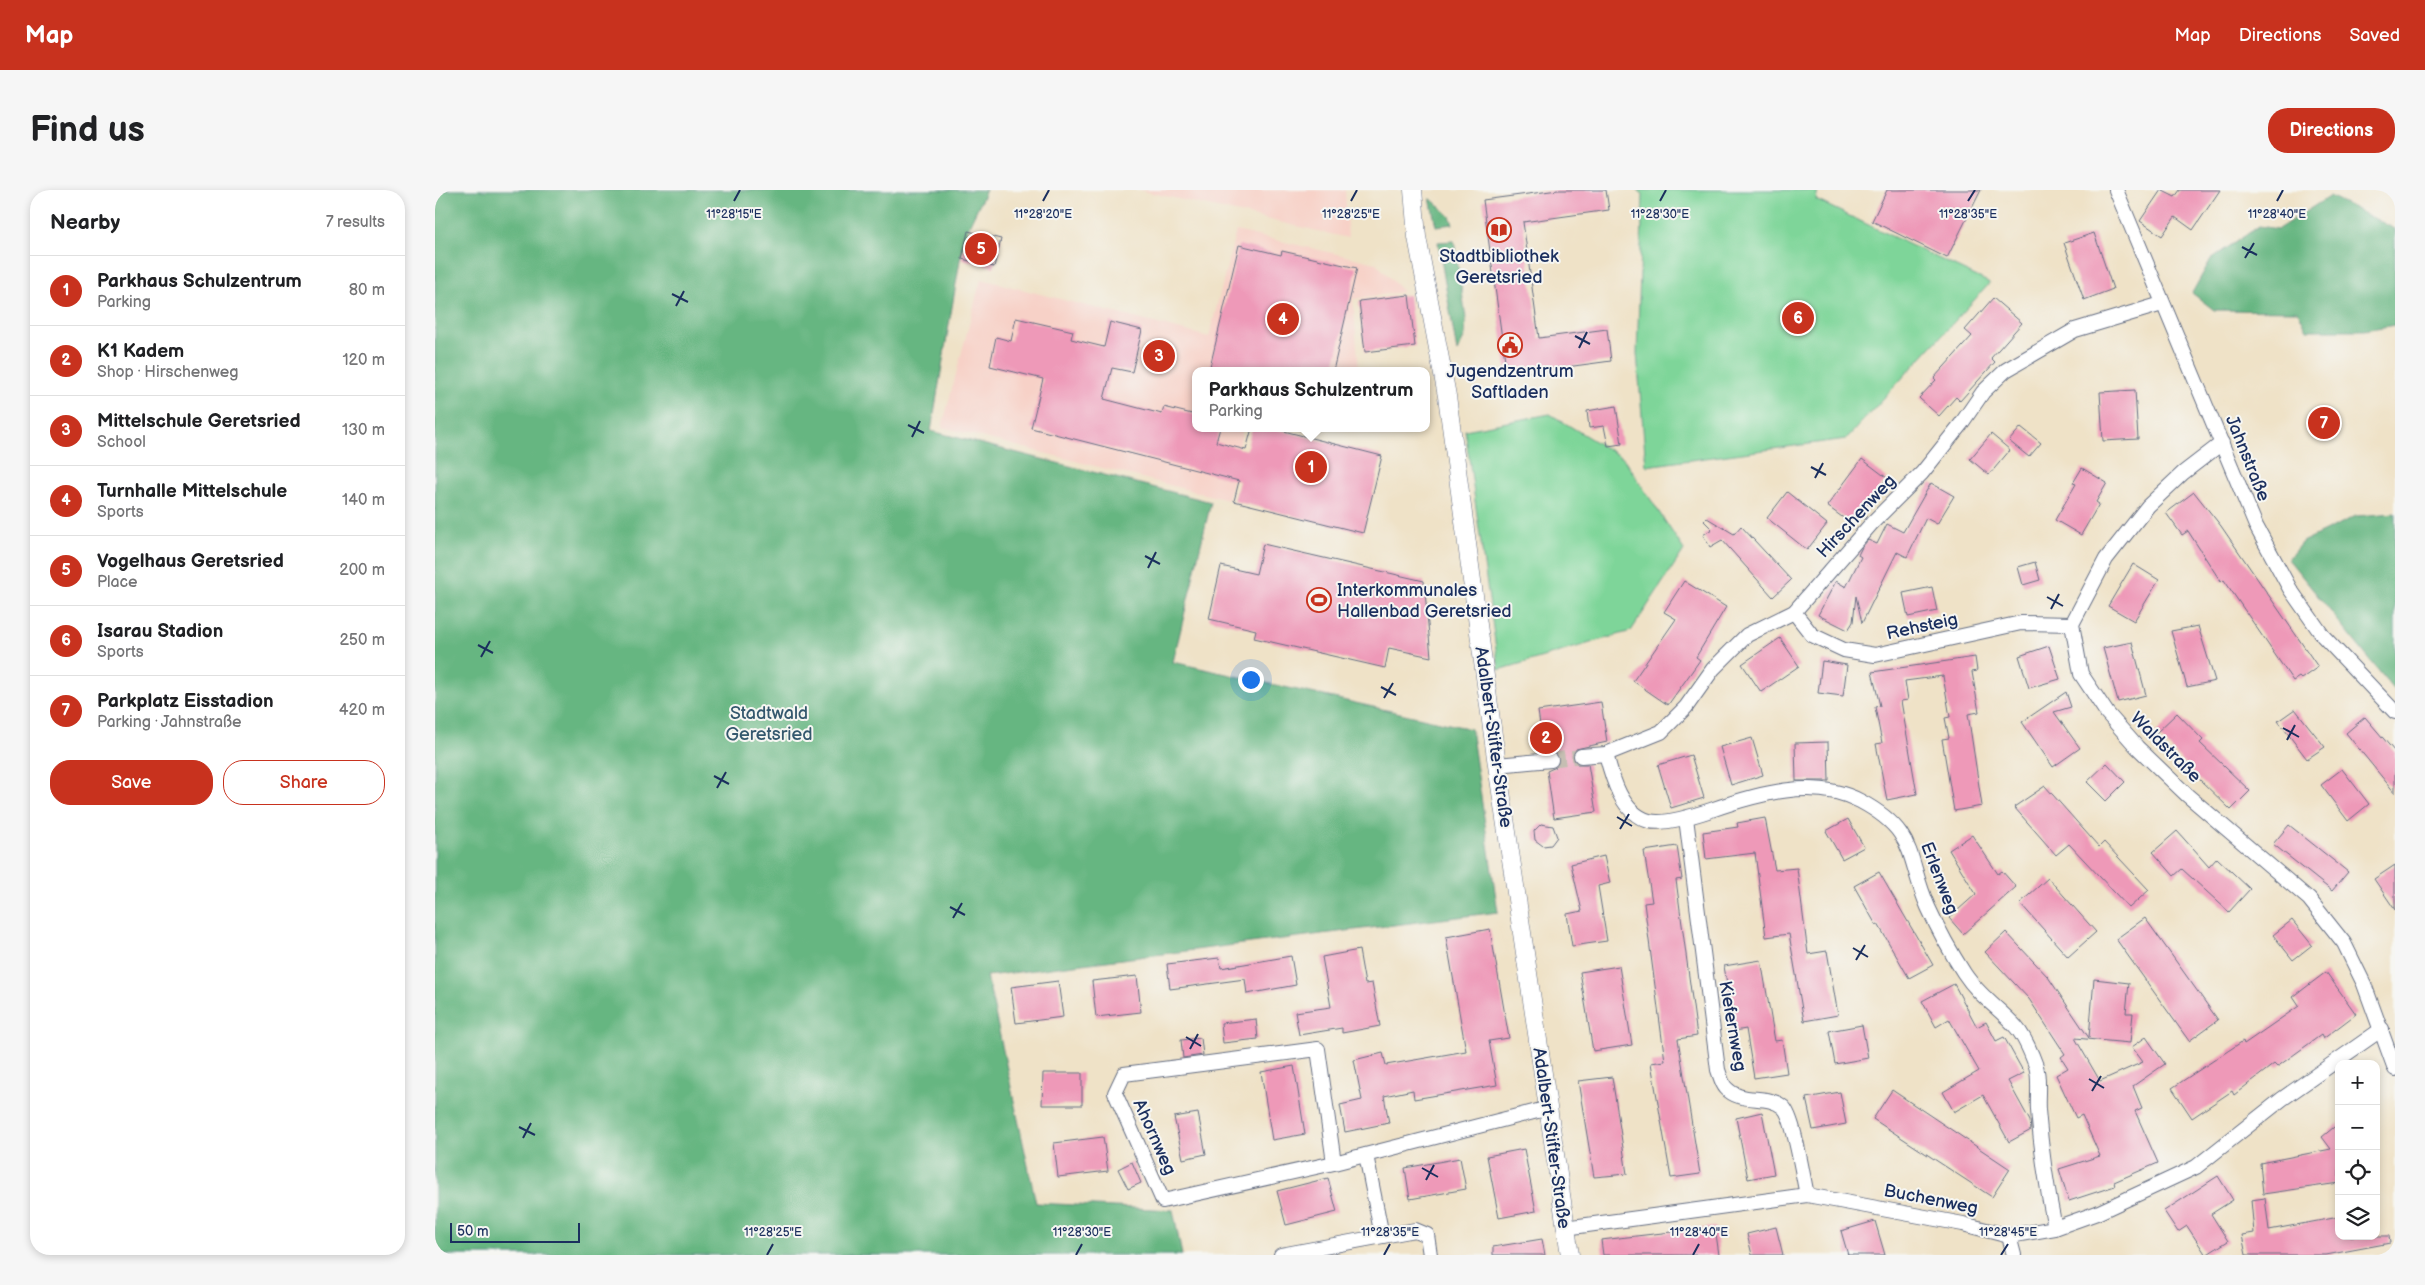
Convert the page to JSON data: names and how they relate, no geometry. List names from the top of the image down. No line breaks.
{"streets":{"street":["Jahnstraße","Hirschenweg","Rehsteig","Adalbert-Stifter-Straße","Waldstraße","Erlenweg","Kiefernweg","Ahornweg","Buchenweg"]},"crossings":[["Jahnstraße","Hirschenweg"],["Hirschenweg","Rehsteig"],["Hirschenweg","Erlenweg"],["Rehsteig","Waldstraße"],["Adalbert-Stifter-Straße","Ahornweg"],["Adalbert-Stifter-Straße","Buchenweg"],["Waldstraße","Buchenweg"],["Erlenweg","Kiefernweg"],["Erlenweg","Buchenweg"],["Kiefernweg","Buchenweg"]],"parks":["Stadtwald Geretsried"],"places":{"library":["Stadtbibliothek Geretsried"],"public building":["Jugendzentrum Saftladen"],"sports":["Interkommunales Hallenbad Geretsried"]},"scale_bar":"50 m","page":{"header":"Map","nav":["Map","Directions","Saved"],"buttons":["Directions",["Save","Share"]],"title":"Find us","heading":["Nearby","7 results"],"pins":["5","6","4","3","7","1","2"],"list":[{"mark":"1","name":"Parkhaus Schulzentrum","note":"Parking","value":"80 m"},{"mark":"2","name":"K1 Kadem","note":"Shop · Hirschenweg","value":"120 m"},{"mark":"3","name":"Mittelschule Geretsried","note":"School","value":"130 m"},{"mark":"4","name":"Turnhalle Mittelschule","note":"Sports","value":"140 m"},{"mark":"5","name":"Vogelhaus Geretsried","note":"Place","value":"200 m"},{"mark":"6","name":"Isarau Stadion","note":"Sports","value":"250 m"},{"mark":"7","name":"Parkplatz Eisstadion","note":"Parking · Jahnstraße","value":"420 m"}],"popup":["Parkhaus Schulzentrum","Parking"],"map_buttons":["+","−"],"scale":"50 m"},"coordinates":["11°28'15\"E","11°28'20\"E","11°28'25\"E","11°28'30\"E","11°28'35\"E","11°28'40\"E","11°28'45\"E"]}
